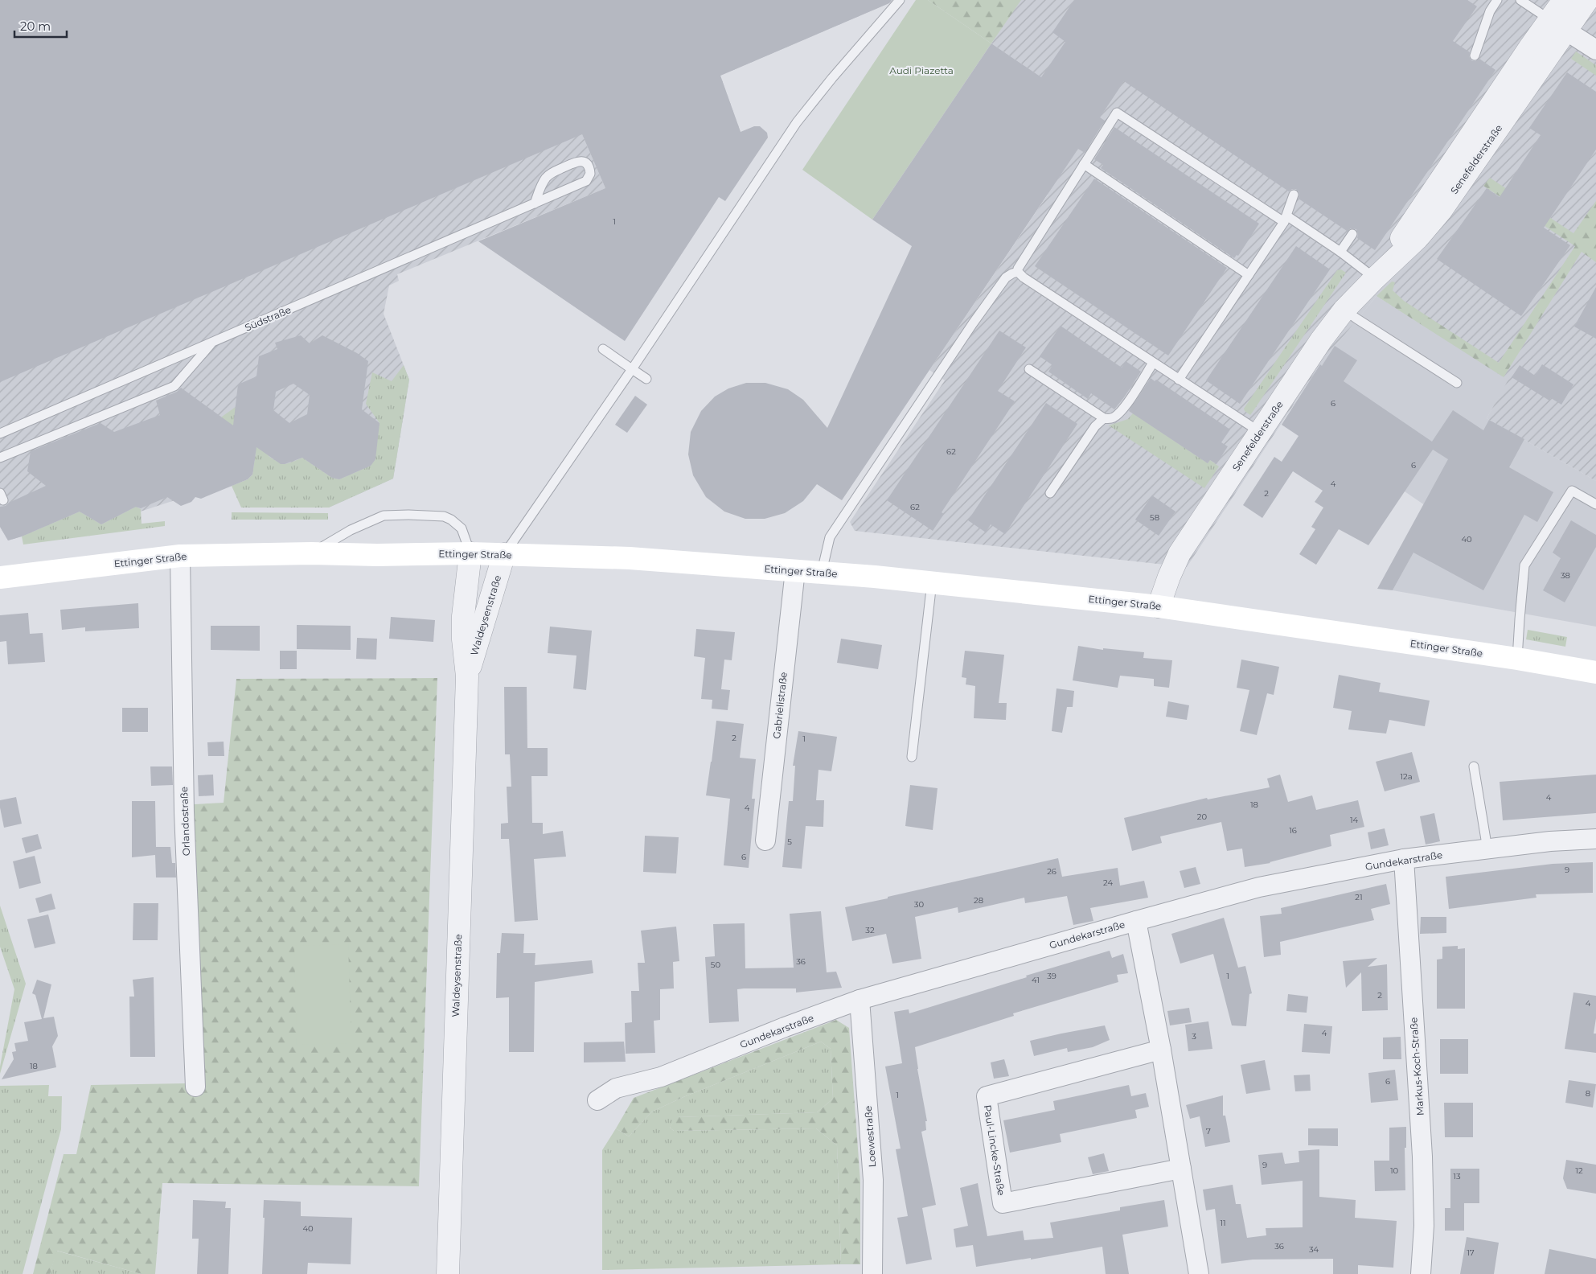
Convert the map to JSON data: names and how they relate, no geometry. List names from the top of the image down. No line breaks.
{"streets":{"main road":["Ettinger Straße"],"street":["Senefelderstraße","Waldeysenstraße","Gabrielistraße","Orlandostraße","Gundekarstraße","Markus-Koch-Straße","Loewestraße","Paul-Lincke-Straße"],"lane":["Südstraße"]},"crossings":[["Senefelderstraße","Ettinger Straße"],["Ettinger Straße","Waldeysenstraße"],["Ettinger Straße","Gabrielistraße"],["Ettinger Straße","Orlandostraße"],["Gundekarstraße","Markus-Koch-Straße"],["Gundekarstraße","Loewestraße"]],"parks":["Audi Piazetta"],"house_numbers":["1","6","62","6","4","2","62","58","40","38","2","1","12a","4","18","4","20","14","16","5","6","9","26","24","21","28","30","32","36","50","39","1","41","2","4","4","3","18","6","8","1","7","9","10","12","13","11","40","36","34","17"],"scale_bar":"20 m"}
